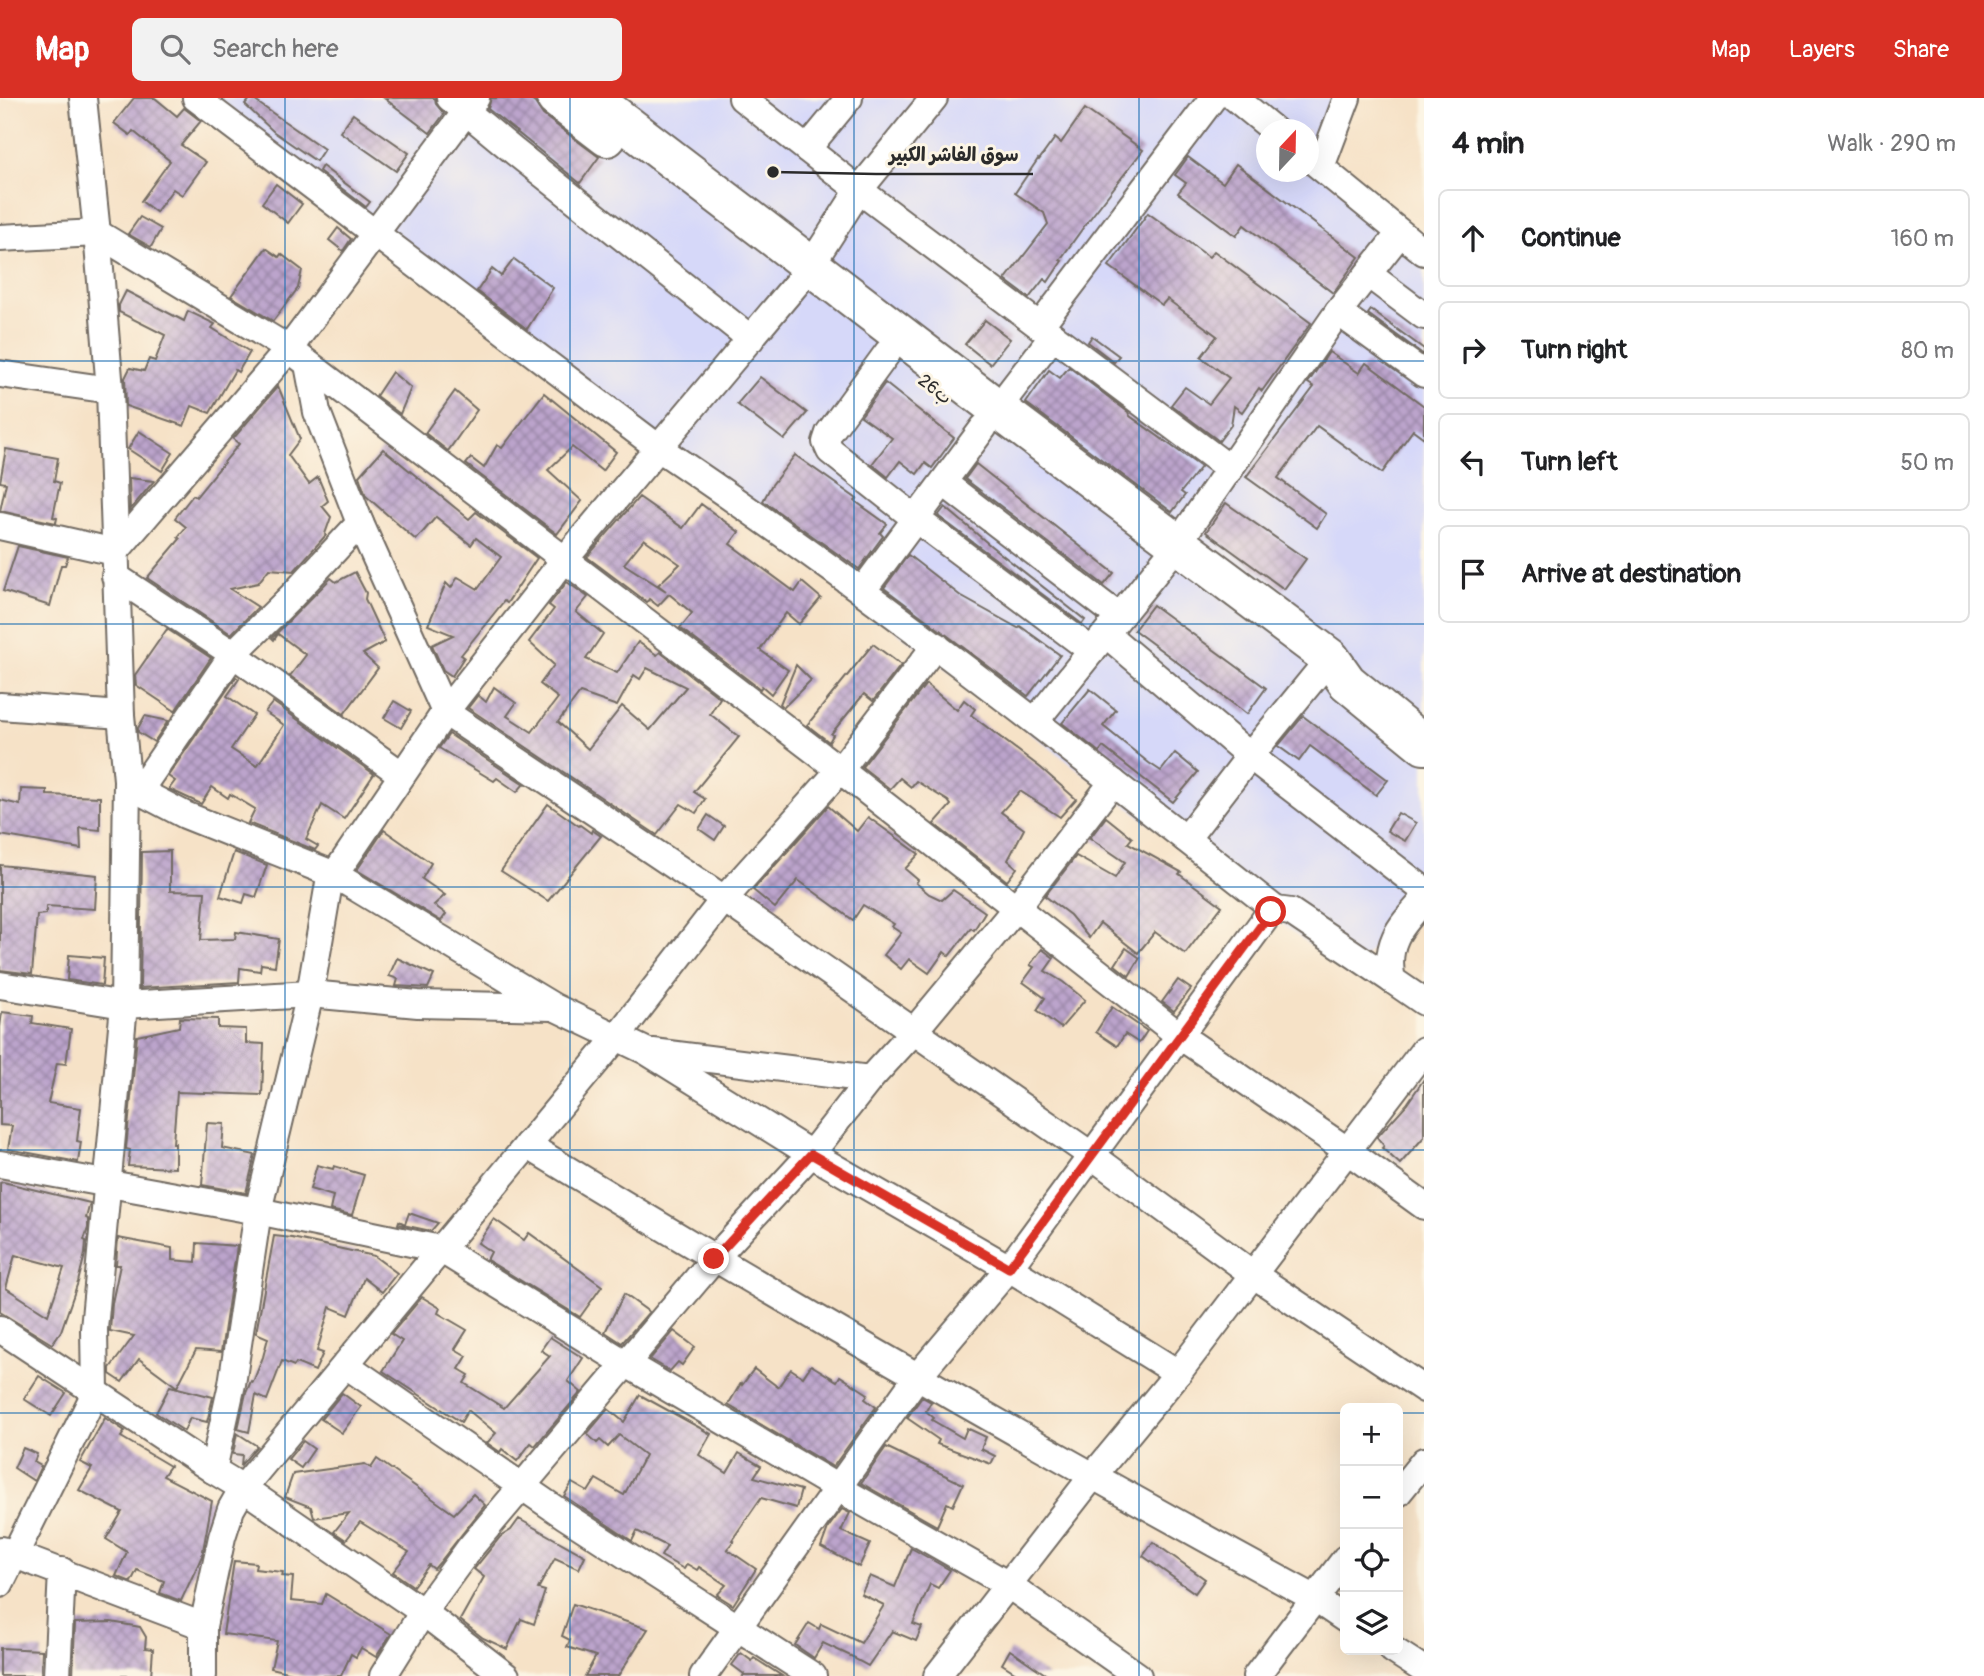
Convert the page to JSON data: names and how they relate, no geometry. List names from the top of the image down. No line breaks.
{"streets":{"highway":["26ب"]},"places":["سوق الفاشر الكبير"],"north":"top","page":{"header":"Map","search":"Search here","nav":["Map","Layers","Share"],"heading":["4 min","Walk · 290 m"],"list":[["Continue","160 m"],["Turn right","80 m"],["Turn left","50 m"],"Arrive at destination"],"map_buttons":["+","−"]}}
